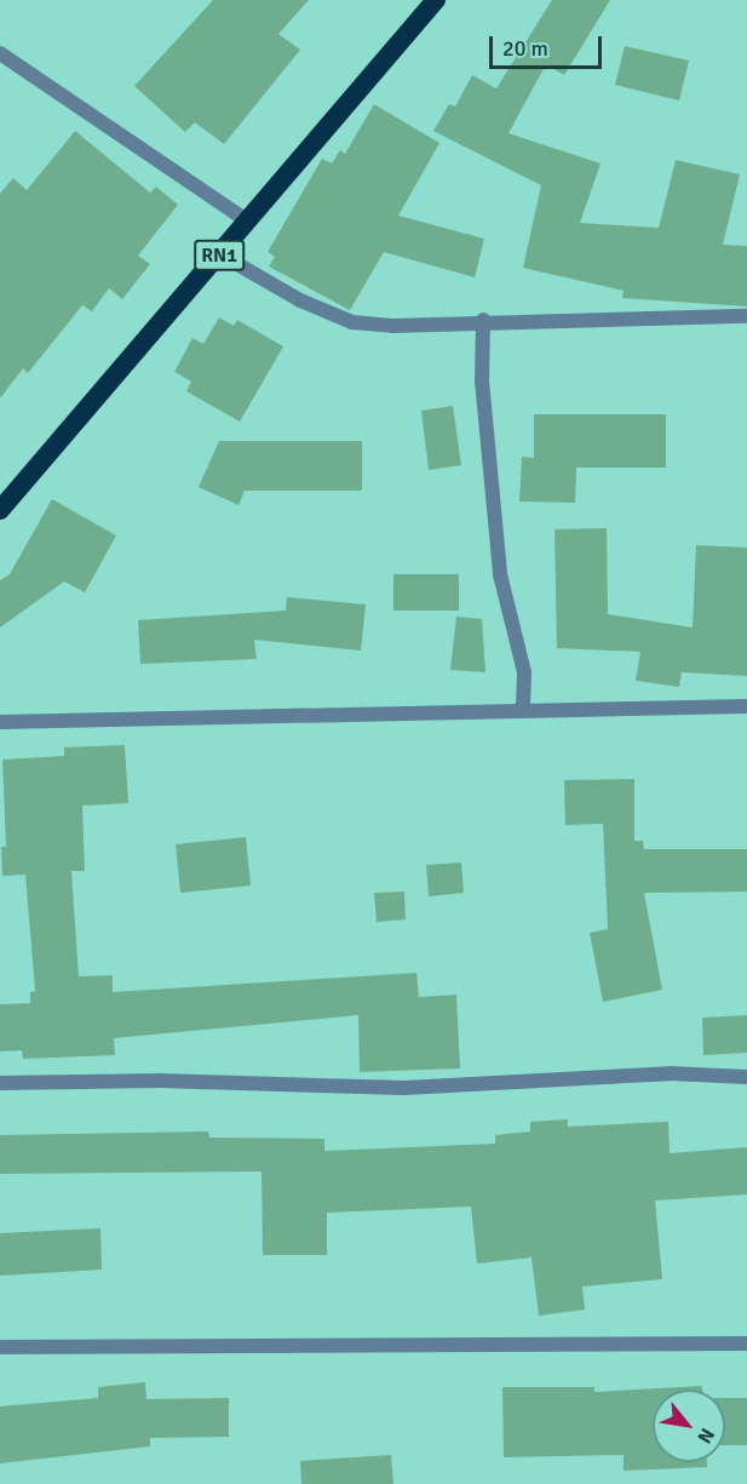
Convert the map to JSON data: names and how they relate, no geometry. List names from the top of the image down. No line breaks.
{"streets":{"highway":["RN1"]},"scale_bar":"20 m","north":"bottom right"}
